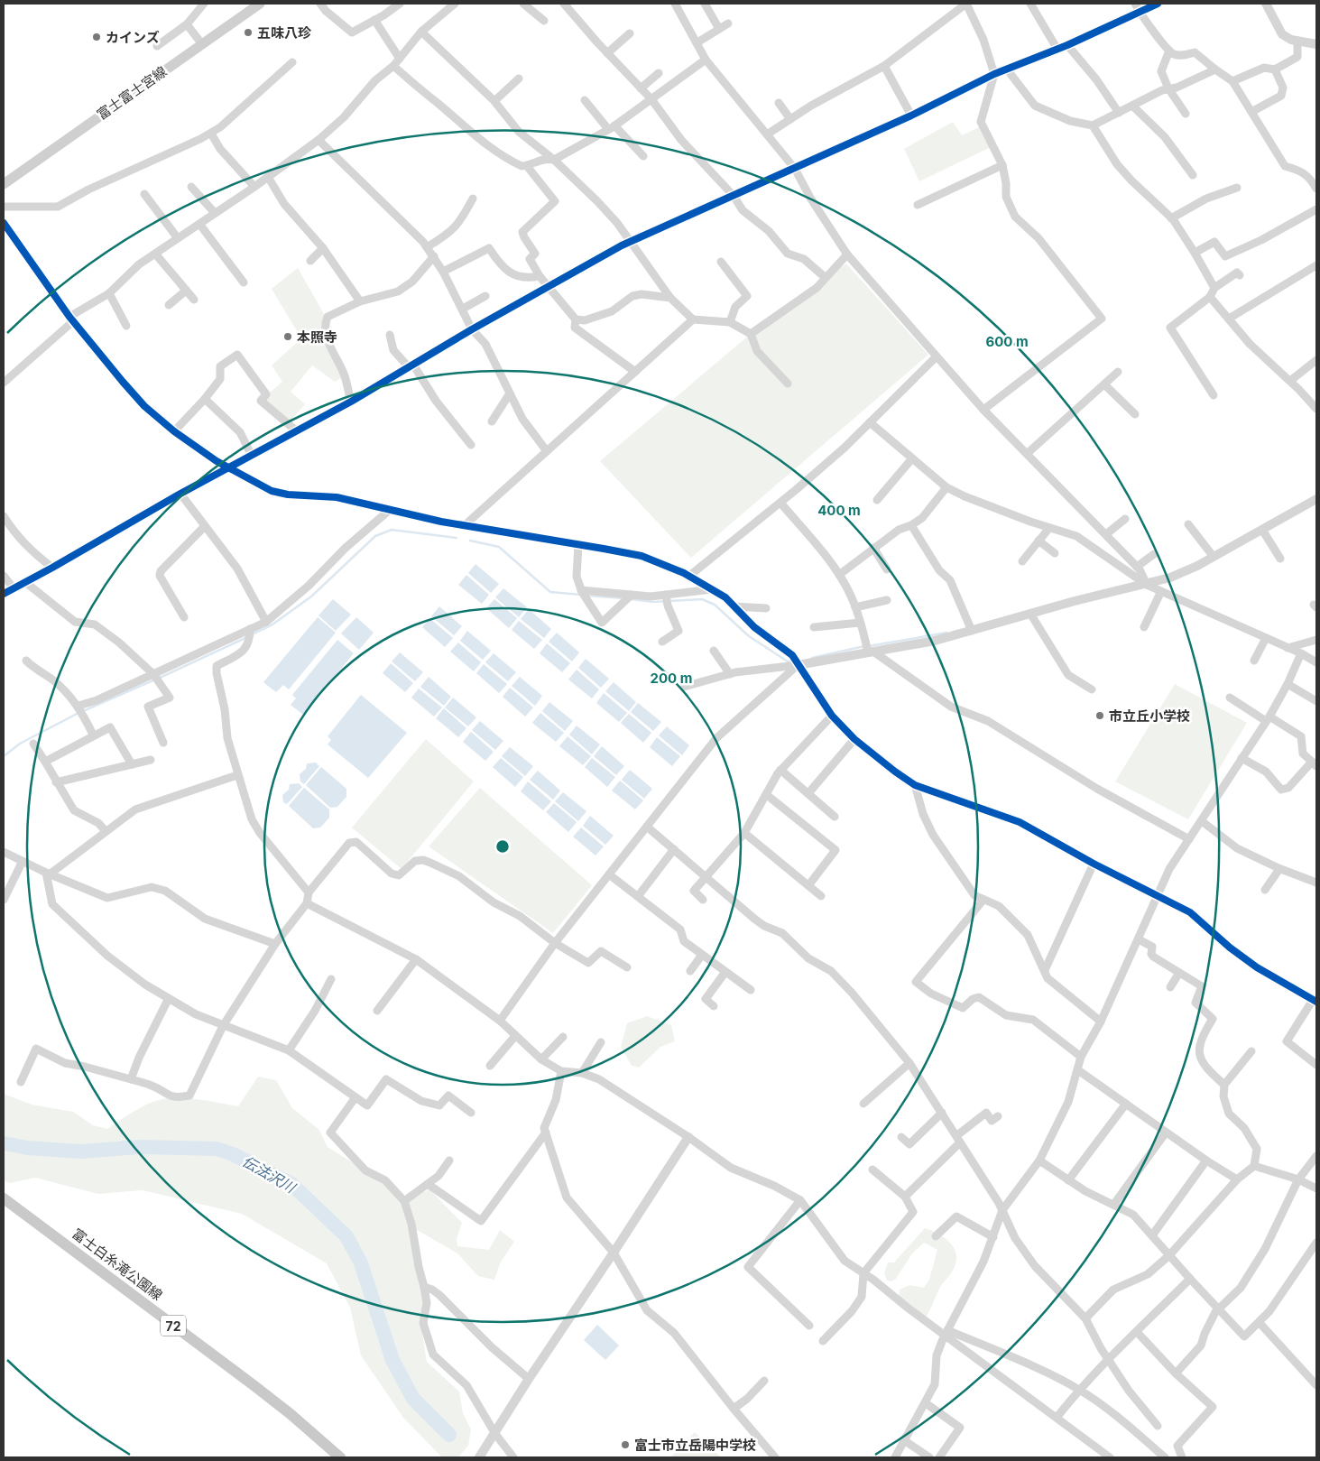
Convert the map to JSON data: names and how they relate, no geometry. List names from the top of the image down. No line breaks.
{"streets":{"main road":["富士富士宮線","富士白糸滝公園線","72"]},"water":["伝法沢川"],"places":["五味八珍","カインズ","本照寺","市立丘小学校","富士市立岳陽中学校"],"rings":["600 m","400 m","200 m"]}
